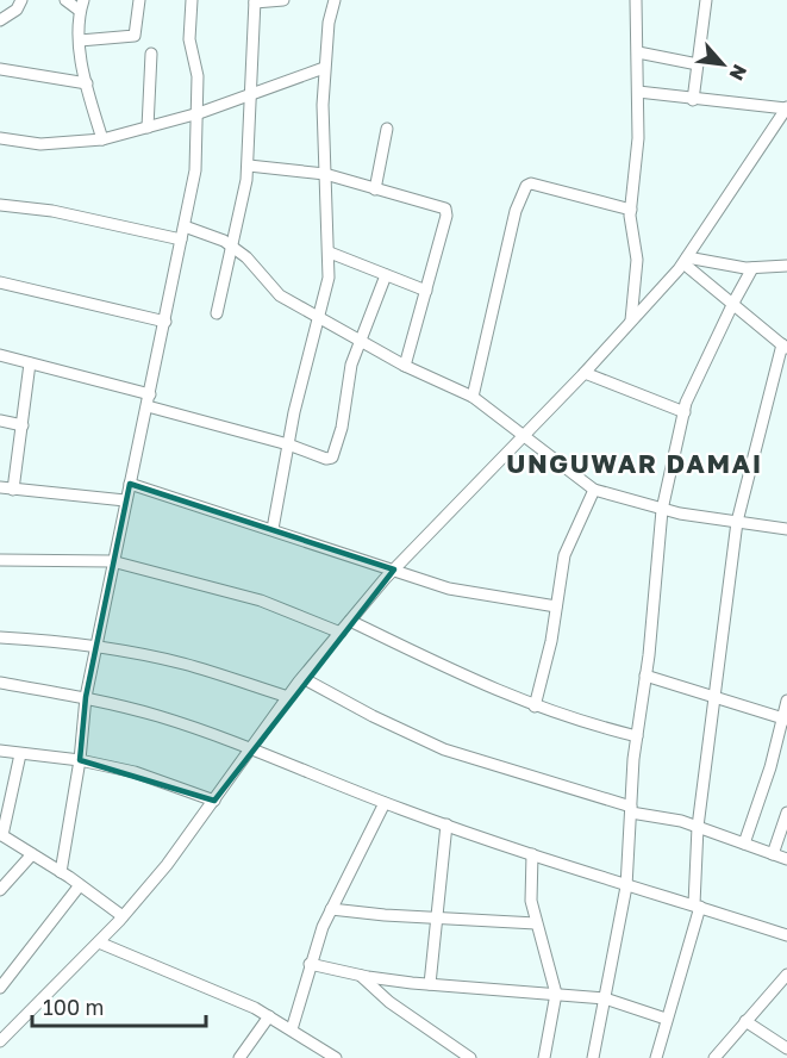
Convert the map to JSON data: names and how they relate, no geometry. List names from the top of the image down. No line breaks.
{"districts":["UNGUWAR DAMAI"],"scale_bar":"100 m","north":"bottom right"}
